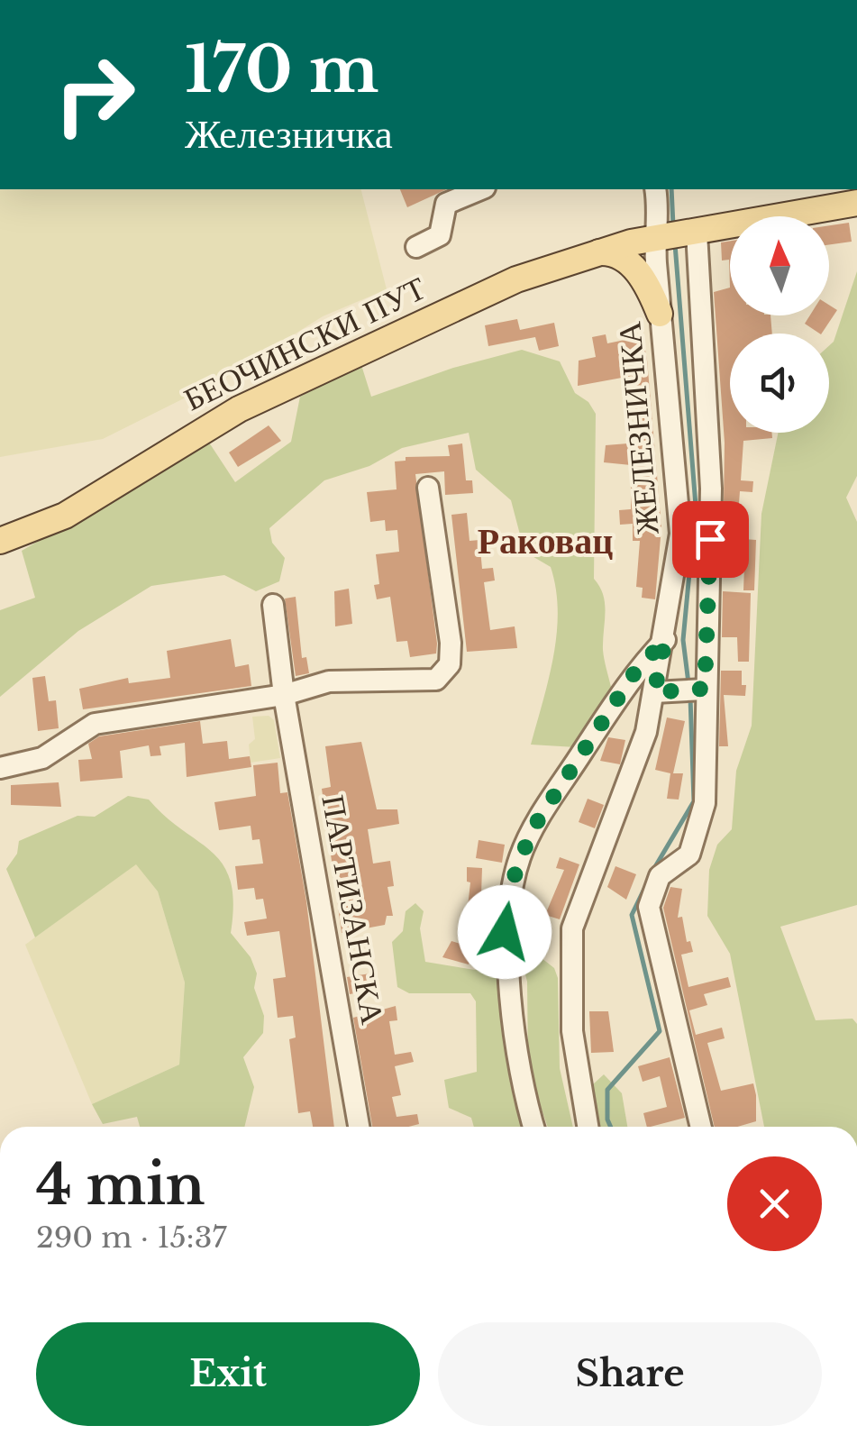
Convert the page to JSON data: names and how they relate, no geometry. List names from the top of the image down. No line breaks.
{"streets":{"main road":["БЕОЧИНСКИ ПУТ"],"street":["ЖЕЛЕЗНИЧКА","ПАРТИЗАНСКА"]},"crossings":[["БЕОЧИНСКИ ПУТ","ЖЕЛЕЗНИЧКА"]],"districts":["Раковац"],"north":"top","page":{"turn":["170 m","Железничка"],"heading":["4 min","290 m · 15:37"],"buttons":["Exit","Share"]}}
